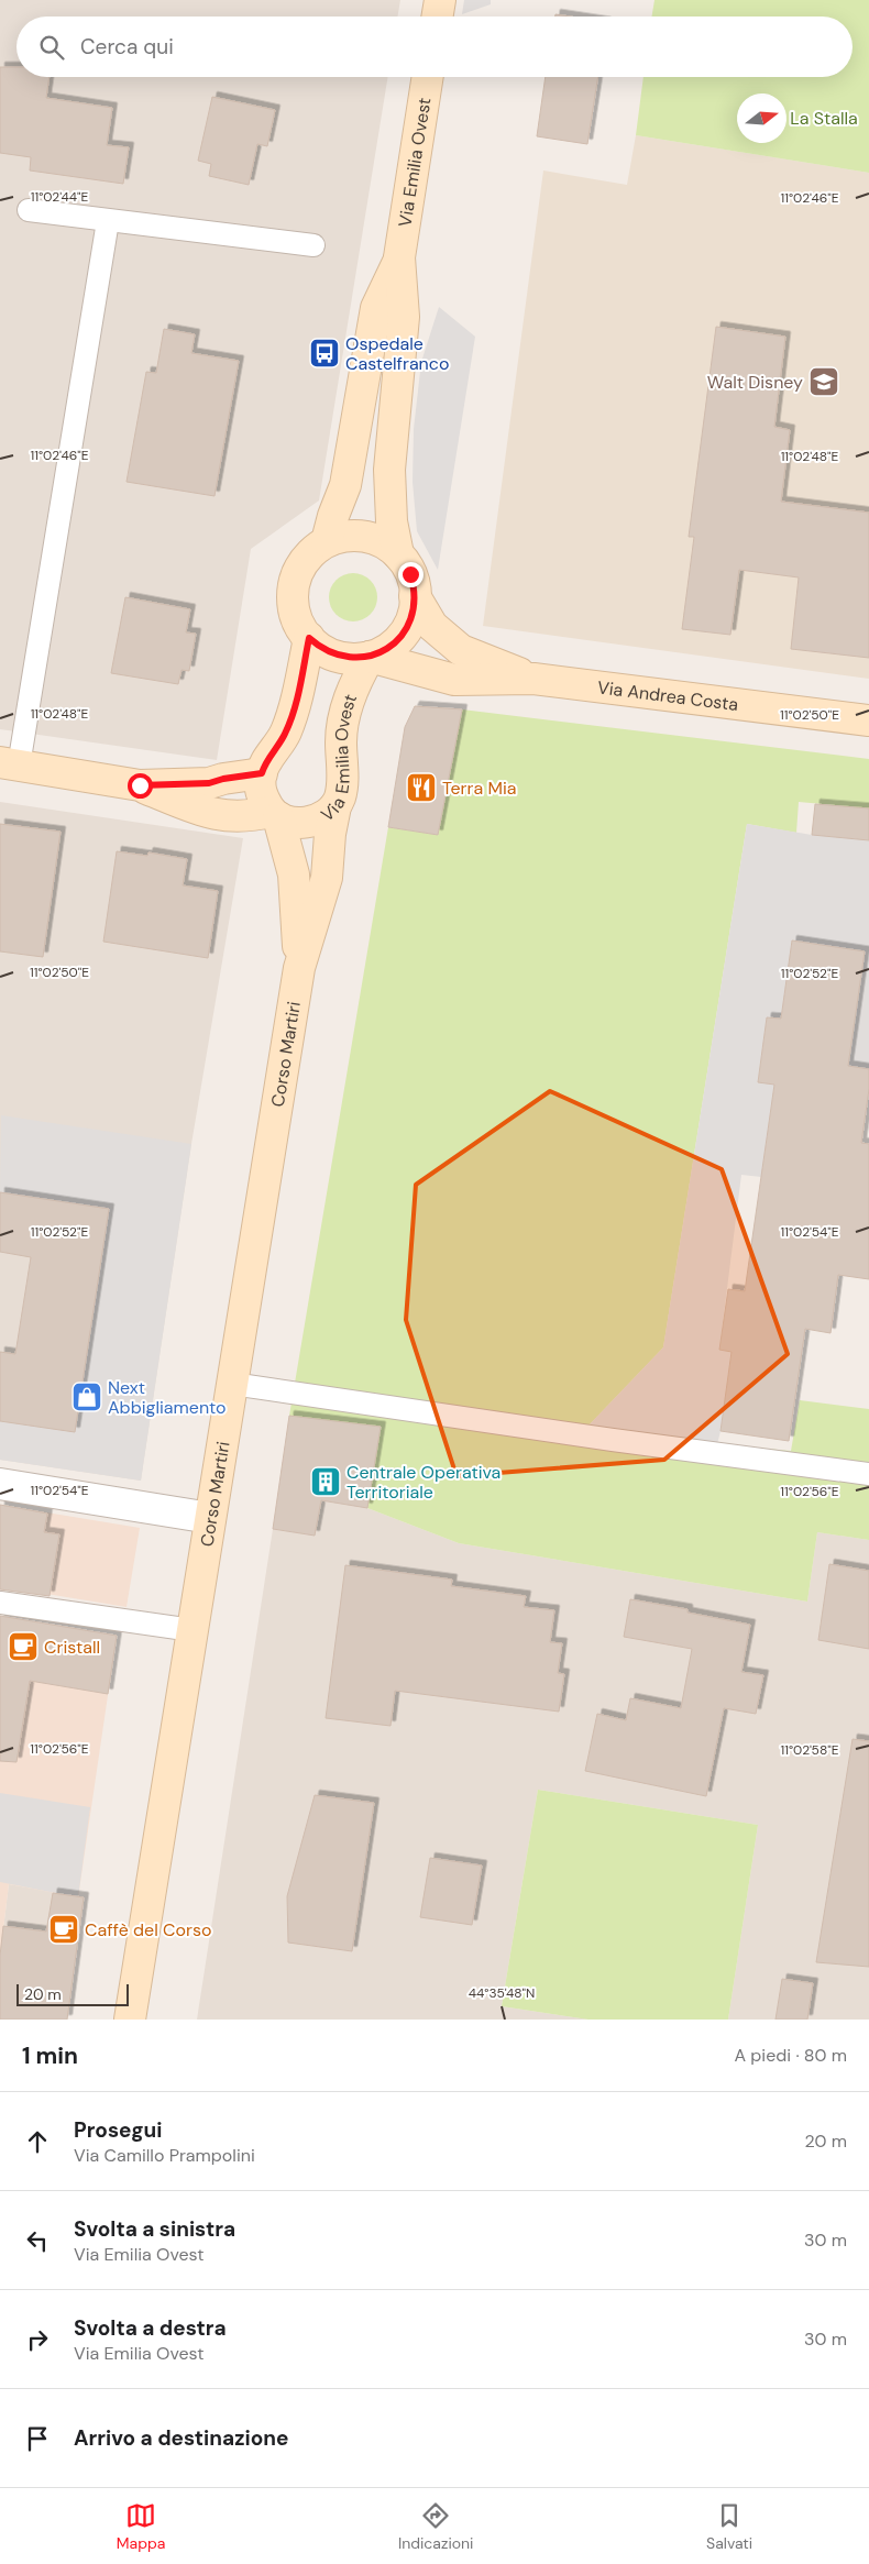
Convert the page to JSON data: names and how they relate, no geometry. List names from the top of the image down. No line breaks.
{"streets":{"main road":["Via Emilia Ovest","Via Andrea Costa","Corso Martiri"]},"crossings":[["Via Emilia Ovest","Via Andrea Costa"],["Via Emilia Ovest","Corso Martiri"]],"parks":["La Stalla"],"places":{"bus stop":["Ospedale Castelfranco"],"school or university":["Walt Disney"],"restaurant":["Terra Mia"],"shop":["Next Abbigliamento"],"building":["Centrale Operativa Territoriale"],"cafe":["Cristall","Caffè del Corso"]},"scale_bar":"20 m","north":"right","page":{"search":"Cerca qui","scale":"20 m","heading":["1 min","A piedi · 80 m"],"list":[["Prosegui","Via Camillo Prampolini","20 m"],["Svolta a sinistra","Via Emilia Ovest","30 m"],["Svolta a destra","Via Emilia Ovest","30 m"],"Arrivo a destinazione"],"nav":["Mappa","Indicazioni","Salvati"]},"coordinates":["11°02'44\"E","11°02'46\"E","11°02'48\"E","11°02'50\"E","11°02'52\"E","11°02'54\"E","11°02'56\"E","11°02'58\"E","44°35'48\"N"]}
